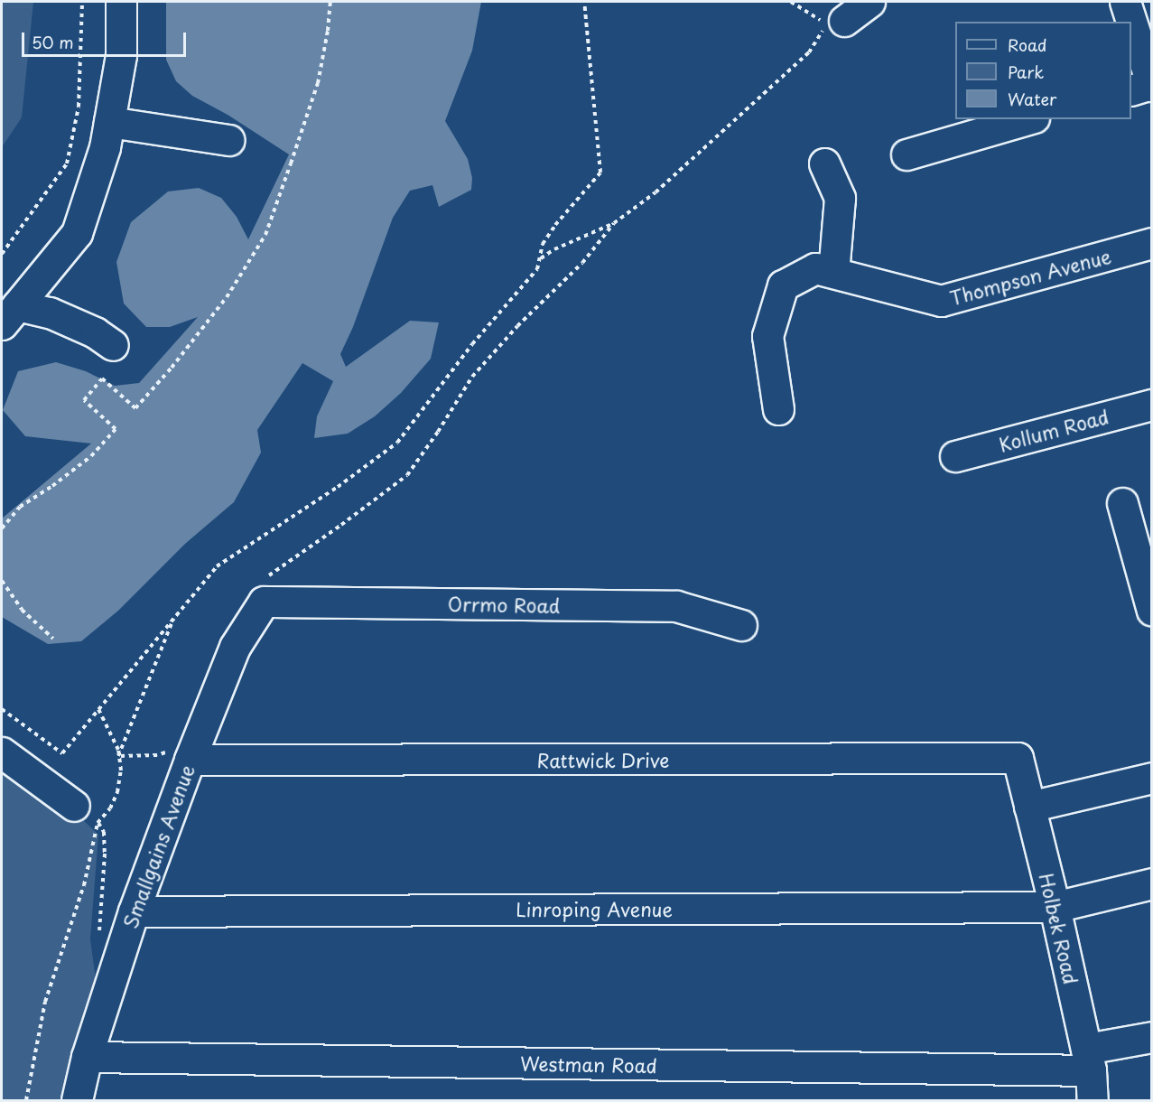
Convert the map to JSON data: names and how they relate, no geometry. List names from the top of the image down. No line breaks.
{"streets":{"street":["Thompson Avenue","Kollum Road","Orrmo Road","Rattwick Drive","Smallgains Avenue","Linroping Avenue","Holbek Road","Westman Road"]},"crossings":[["Orrmo Road","Smallgains Avenue"],["Rattwick Drive","Smallgains Avenue"],["Rattwick Drive","Holbek Road"],["Smallgains Avenue","Linroping Avenue"],["Smallgains Avenue","Westman Road"],["Linroping Avenue","Holbek Road"],["Holbek Road","Westman Road"]],"legend":["Road","Park","Water"],"scale_bar":"50 m"}
